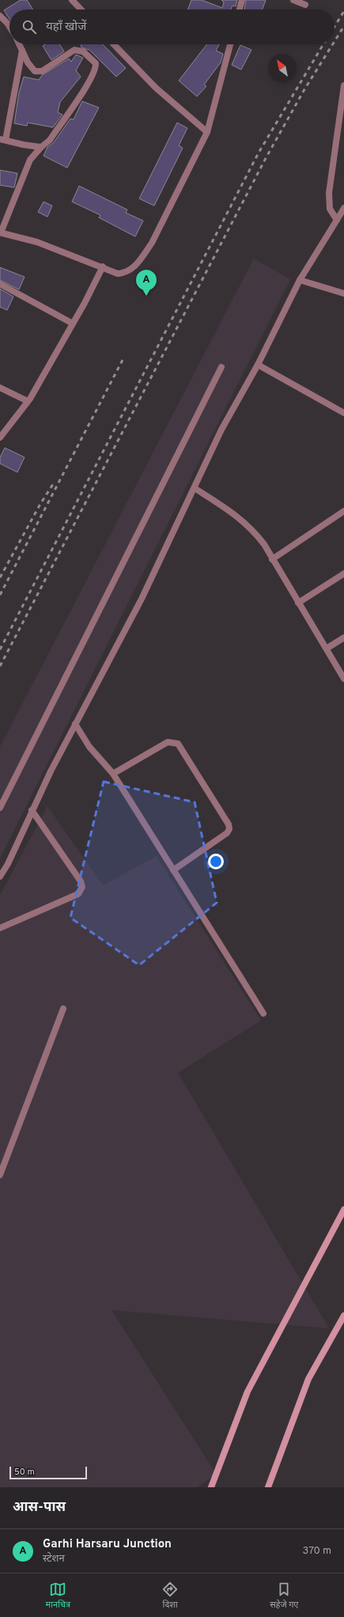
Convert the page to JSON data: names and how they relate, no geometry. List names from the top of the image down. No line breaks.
{"scale_bar":"50 m","north":"top left","page":{"search":"यहाँ खोजें","pins":"A","scale":"50 m","heading":"आस-पास","list":[{"mark":"A","name":"Garhi Harsaru Junction","note":"स्टेशन","value":"370 m"}],"nav":["मानचित्र","दिशा","सहेजे गए"]}}
